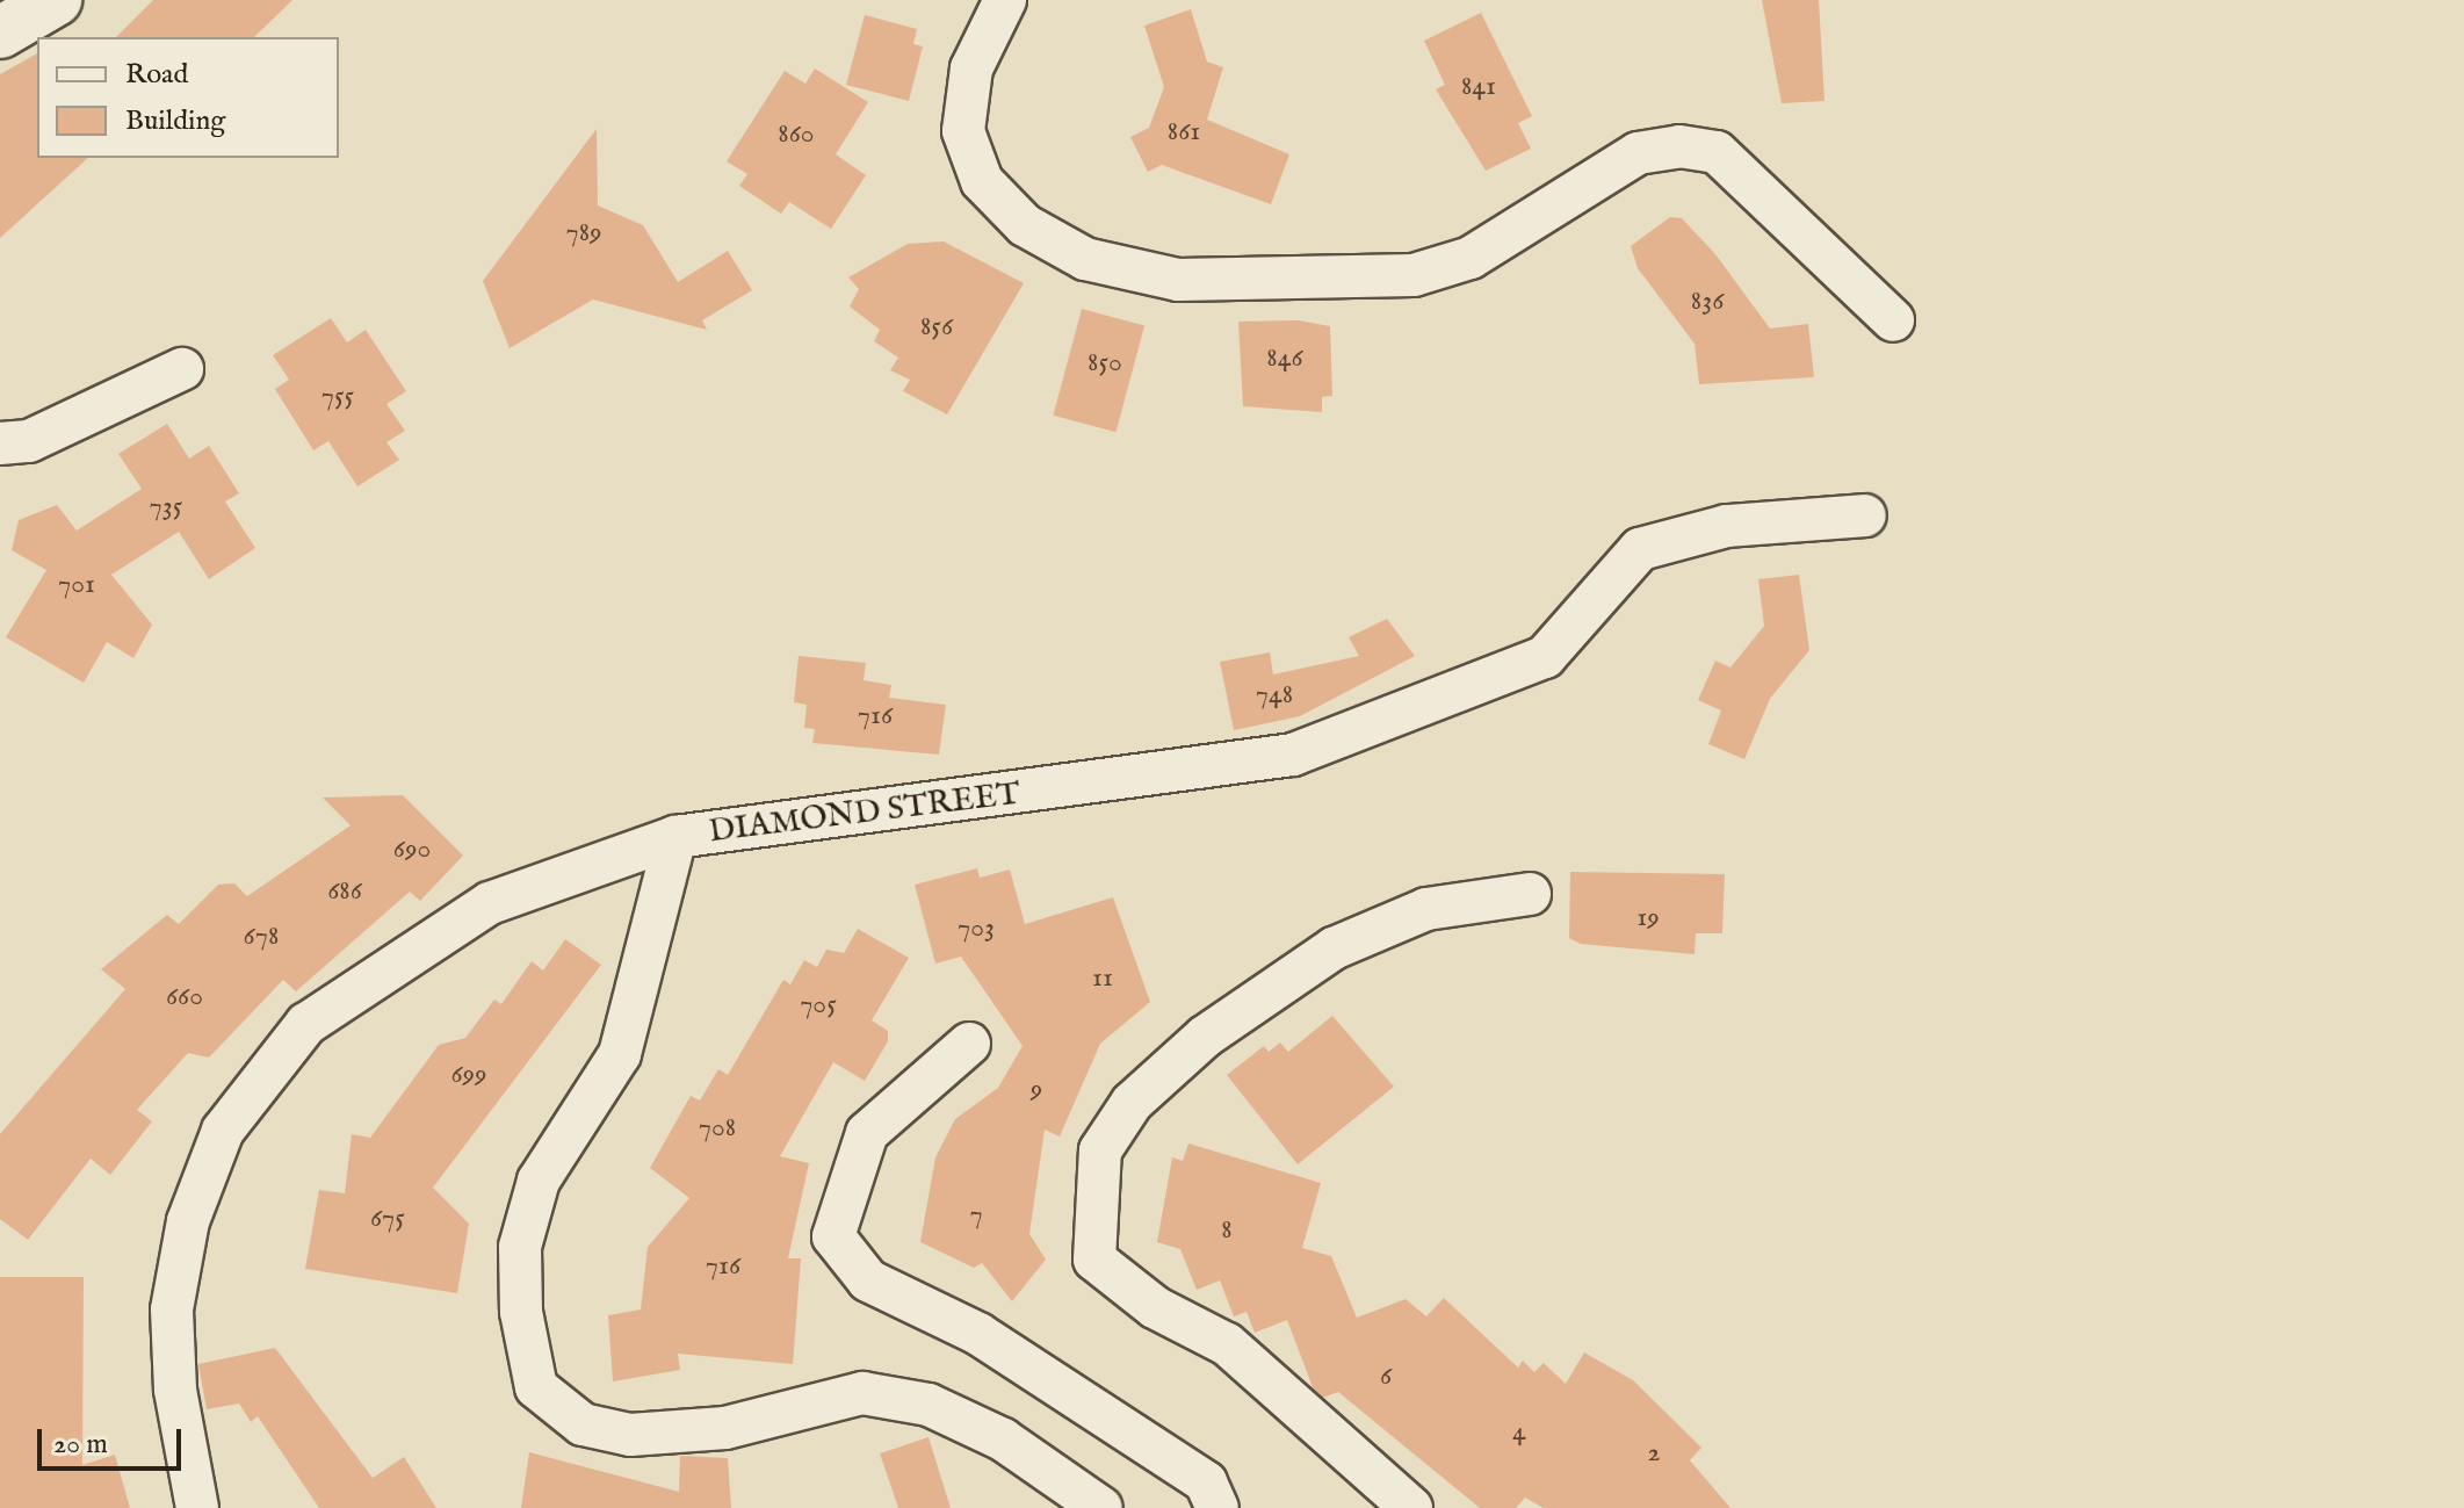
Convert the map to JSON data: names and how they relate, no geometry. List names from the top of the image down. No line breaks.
{"streets":{"street":["DIAMOND STREET"]},"house_numbers":["841","861","860","789","836","856","846","850","755","735","701","748","716","690","686","19","703","678","11","660","705","699","9","708","7","675","8","716","6","4","2"],"legend":["Road","Building"],"scale_bar":"20 m"}
